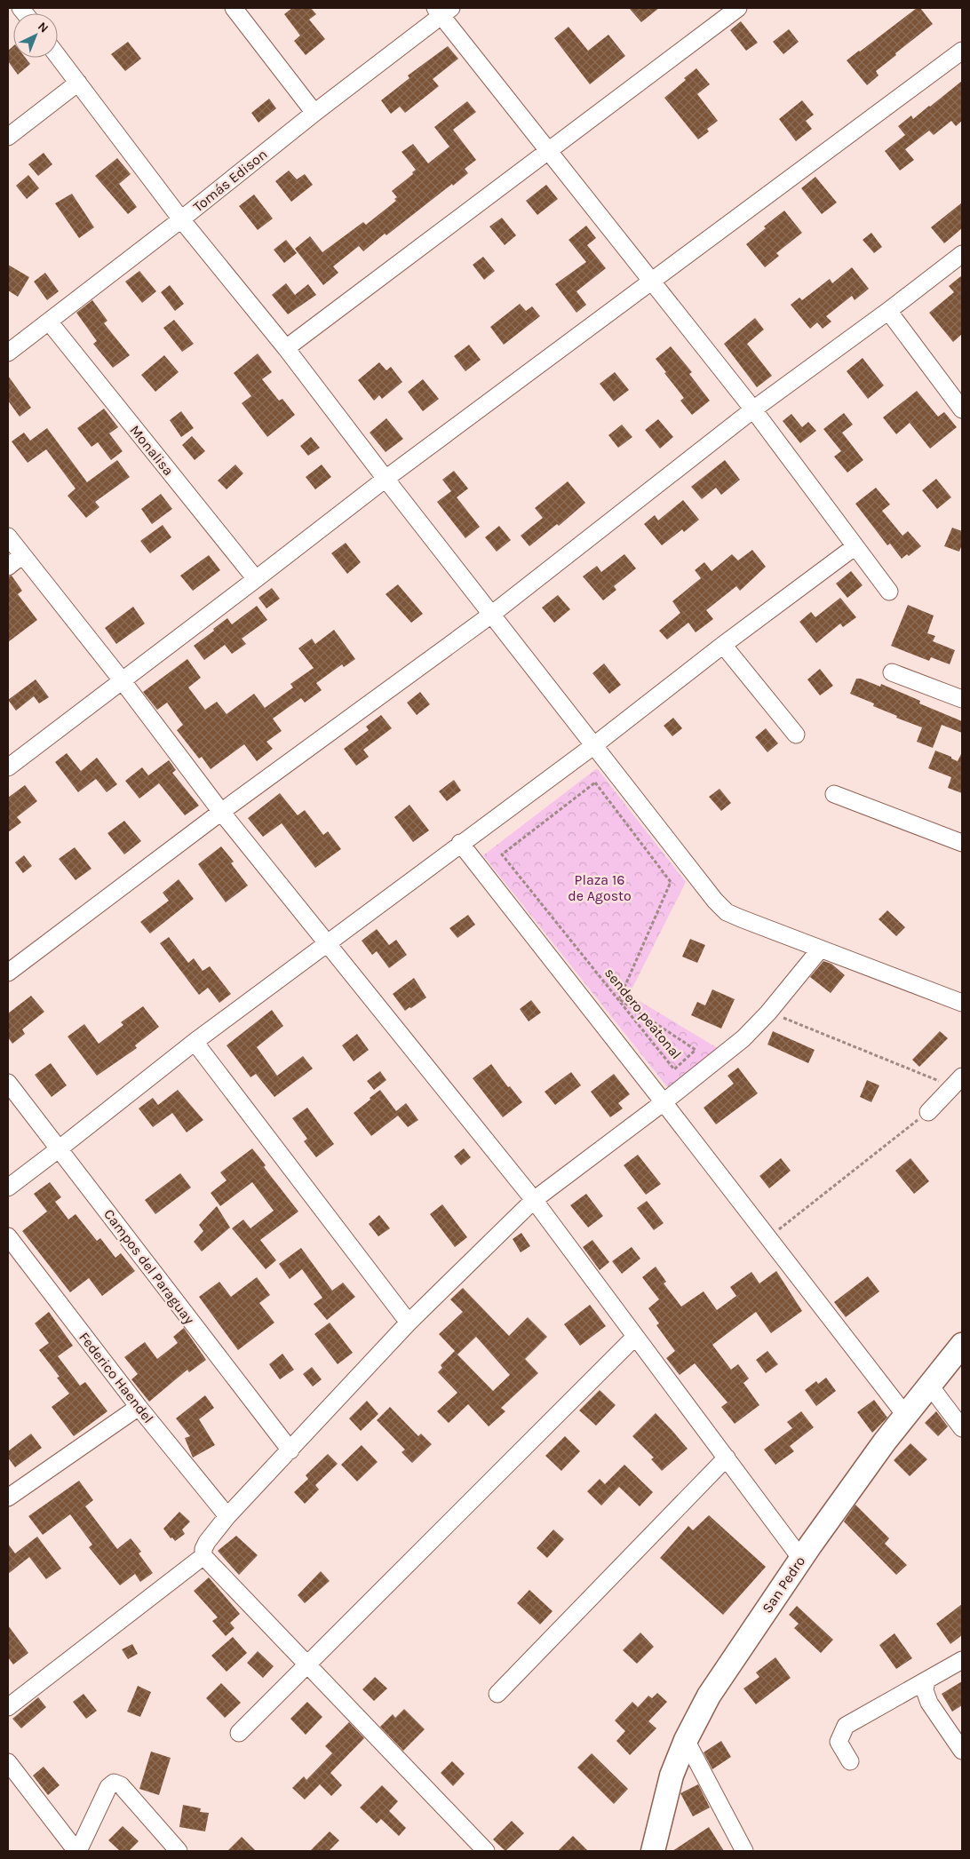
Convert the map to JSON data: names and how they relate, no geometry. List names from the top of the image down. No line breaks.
{"streets":{"main road":["San Pedro"],"street":["Tomás Edison","Monalisa","Campos del Paraguay","Federico Haendel"],"path":["sendero peatonal"]},"crossings":[["Tomás Edison","Monalisa"]],"parks":["Plaza 16 de Agosto"],"north":"top right"}
